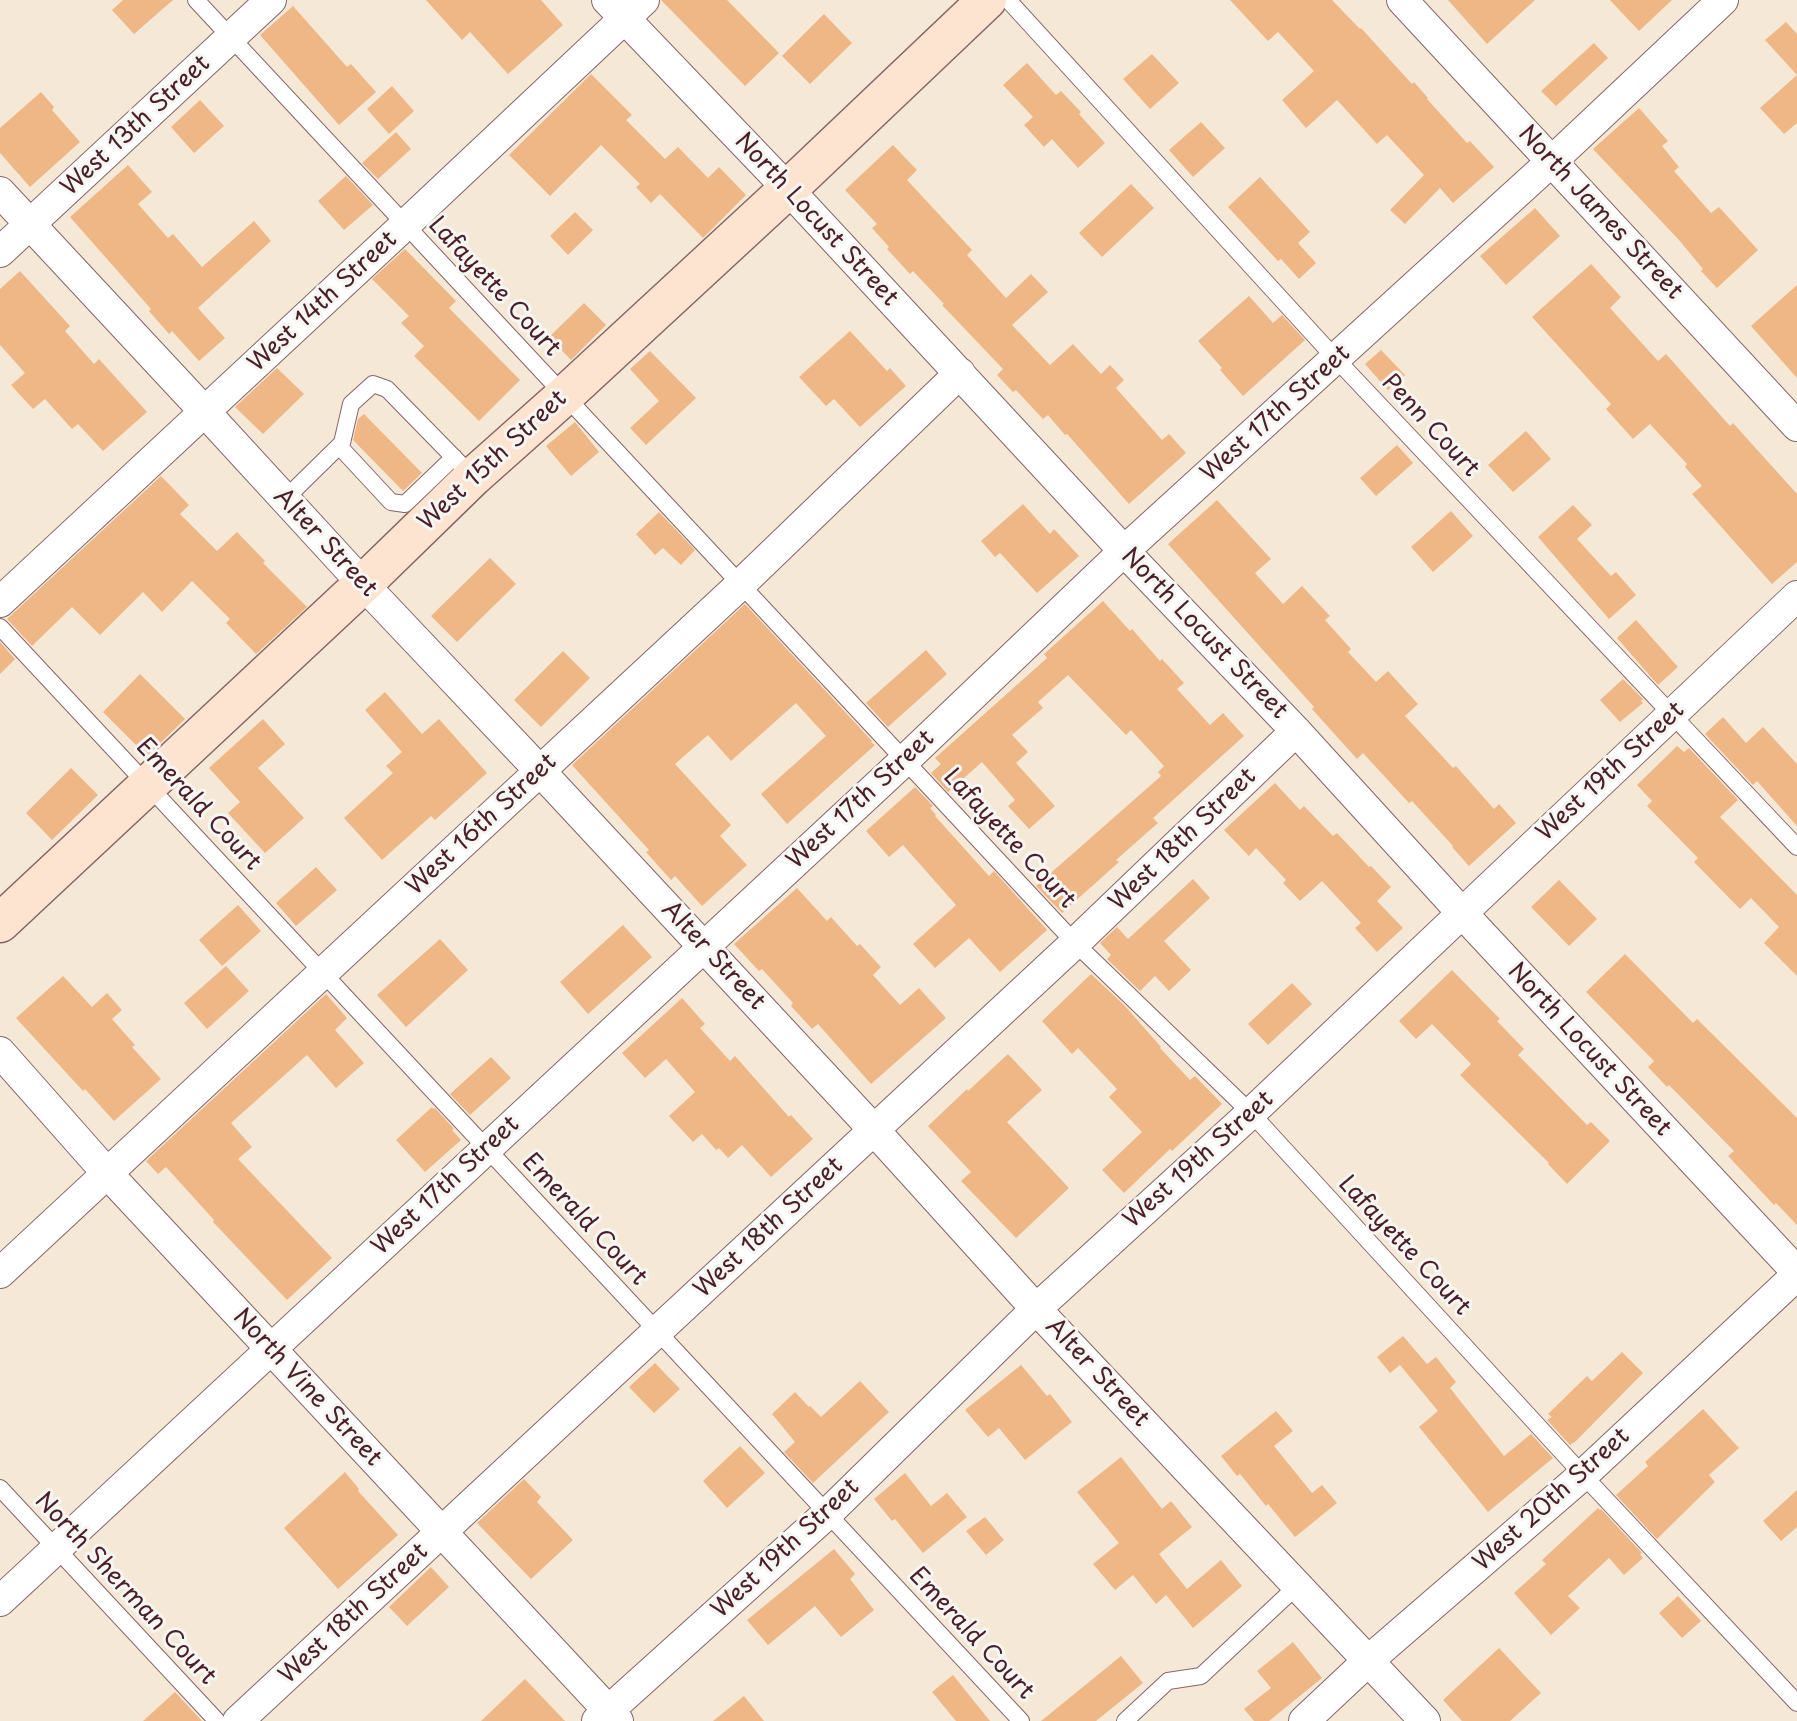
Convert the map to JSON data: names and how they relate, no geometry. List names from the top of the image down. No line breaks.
{"streets":{"main road":["West 15th Street"],"street":["West 13th Street","North James Street","North Locust Street","West 14th Street","West 17th Street","Alter Street","West 19th Street","West 16th Street","West 18th Street","North Vine Street","West 20th Street"],"lane":["Lafayette Court","Penn Court","Emerald Court","North Sherman Court"]},"crossings":[["West 13th Street","Lafayette Court"],["West 13th Street","Alter Street"],["North James Street","West 17th Street"],["North Locust Street","West 14th Street"],["North Locust Street","West 17th Street"],["North Locust Street","West 15th Street"],["North Locust Street","West 19th Street"],["North Locust Street","West 16th Street"],["North Locust Street","West 18th Street"],["North Locust Street","West 20th Street"],["Lafayette Court","West 14th Street"],["Lafayette Court","West 17th Street"],["Lafayette Court","West 15th Street"],["Lafayette Court","West 19th Street"],["Lafayette Court","West 16th Street"],["Lafayette Court","West 18th Street"],["Lafayette Court","West 20th Street"],["West 14th Street","Alter Street"],["West 17th Street","Penn Court"],["West 17th Street","Alter Street"],["West 17th Street","Emerald Court"],["West 17th Street","North Vine Street"],["West 17th Street","North Sherman Court"],["Penn Court","West 19th Street"],["West 15th Street","Alter Street"],["West 15th Street","Emerald Court"],["Alter Street","West 19th Street"],["Alter Street","West 16th Street"],["Alter Street","West 18th Street"],["Alter Street","West 20th Street"],["West 19th Street","Emerald Court"],["West 19th Street","North Vine Street"],["Emerald Court","West 16th Street"],["Emerald Court","West 18th Street"],["West 16th Street","North Vine Street"],["West 18th Street","North Vine Street"]]}
